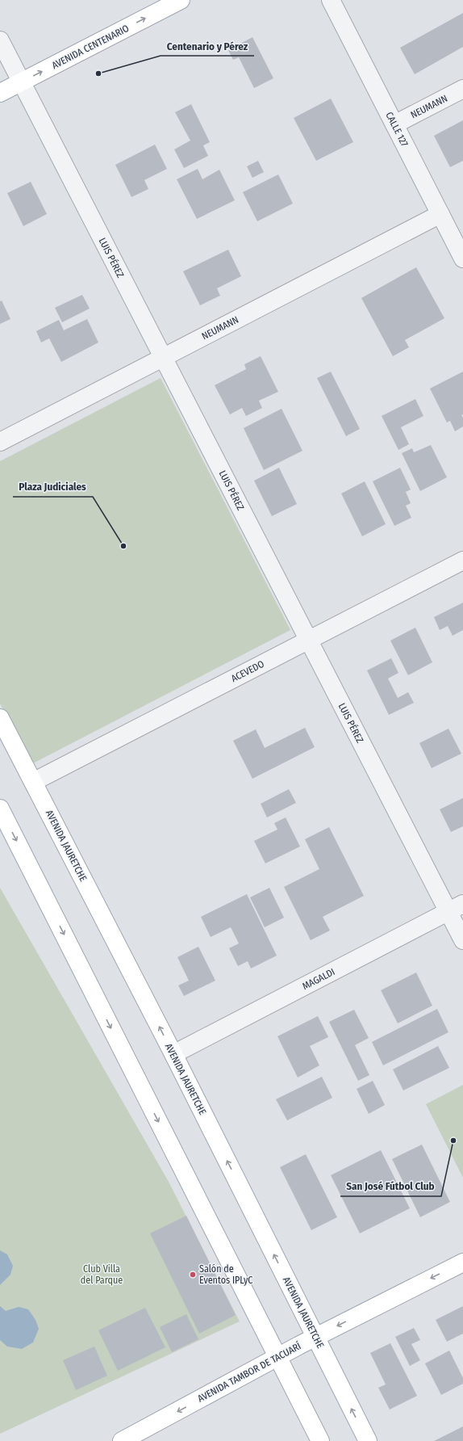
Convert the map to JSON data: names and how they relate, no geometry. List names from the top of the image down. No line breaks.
{"streets":{"main road":["AVENIDA CENTENARIO","AVENIDA JAURETCHE","AVENIDA TAMBOR DE TACUARÍ"],"street":["NEUMANN","CALLE 127","LUIS PÉREZ","ACEVEDO","MAGALDI"]},"crossings":[["AVENIDA CENTENARIO","LUIS PÉREZ"],["NEUMANN","CALLE 127"],["NEUMANN","LUIS PÉREZ"],["LUIS PÉREZ","ACEVEDO"],["LUIS PÉREZ","MAGALDI"],["ACEVEDO","AVENIDA JAURETCHE"],["AVENIDA JAURETCHE","MAGALDI"],["AVENIDA JAURETCHE","AVENIDA TAMBOR DE TACUARÍ"]],"one_way":["AVENIDA CENTENARIO","AVENIDA TAMBOR DE TACUARÍ"],"parks":["Club Villa del Parque"],"places":["Centenario y Pérez","Plaza Judiciales","San José Fútbol Club","Salón de Eventos IPLyC"]}
